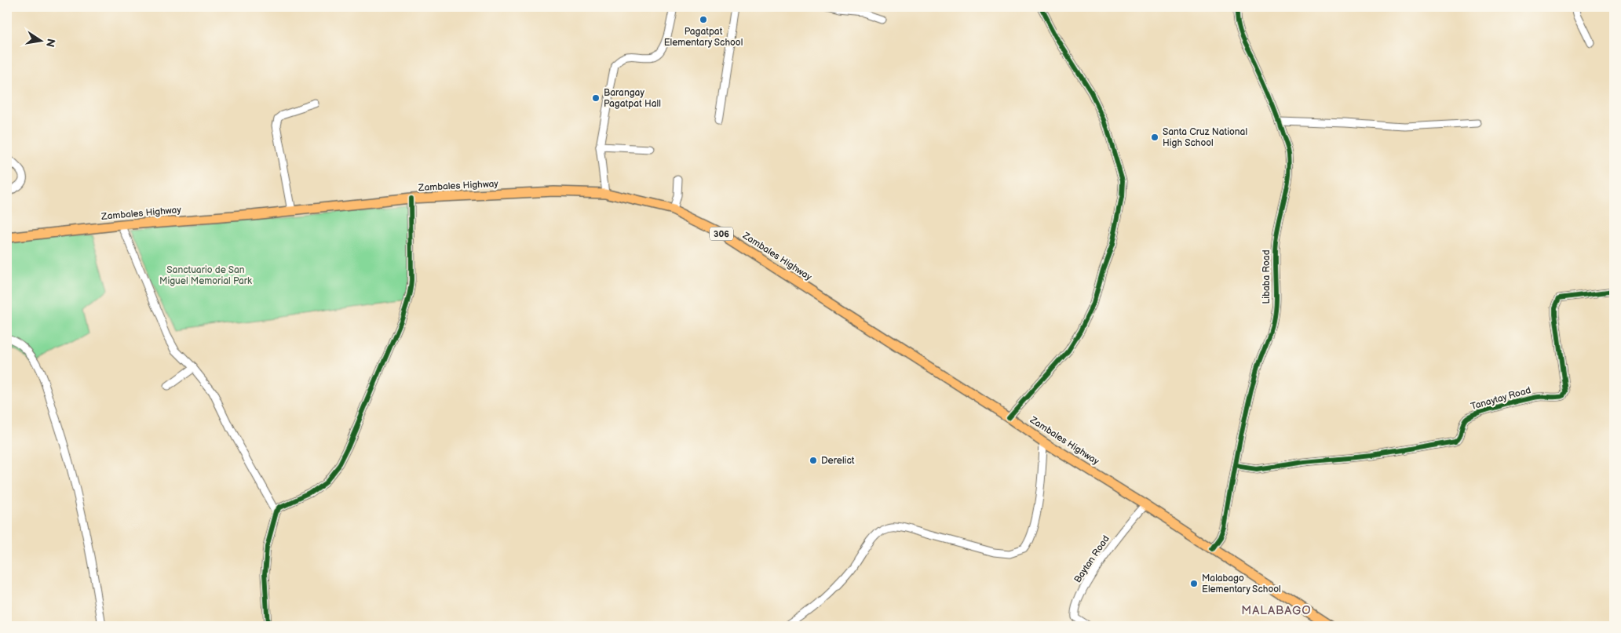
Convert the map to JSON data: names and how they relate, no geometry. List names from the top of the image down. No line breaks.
{"streets":{"main road":["Zambales Highway","306"],"street":["Libaba Road","Tanaytay Road","Baytan Road"]},"crossings":[["Zambales Highway","Libaba Road"],["Zambales Highway","Baytan Road"],["Libaba Road","Tanaytay Road"]],"districts":["MALABAGO"],"parks":["Sanctuario de San Miguel Memorial Park"],"places":["Pagatpat Elementary School","Barangay Pagatpat Hall","Santa Cruz National High School","Derelict","Malabago Elementary School"],"north":"right"}
